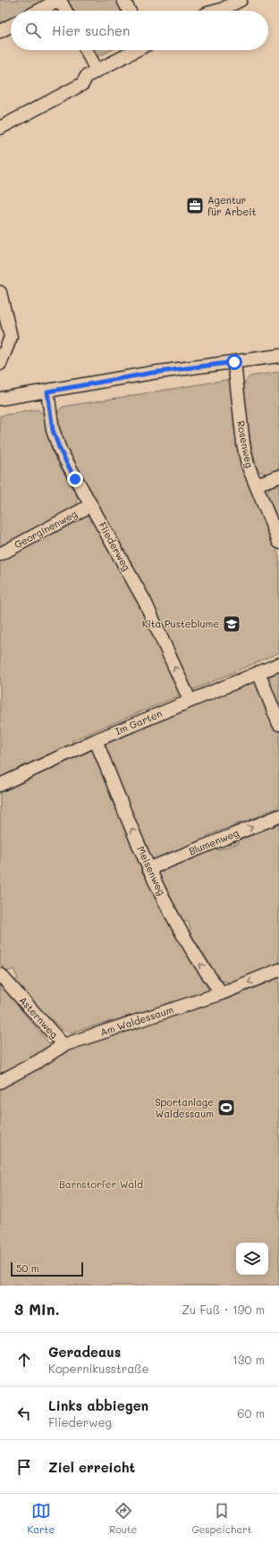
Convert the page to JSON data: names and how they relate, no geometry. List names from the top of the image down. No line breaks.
{"streets":{"street":["Rosenweg","Georginenweg","Fliederweg","Im Garten","Blumenweg","Meisenweg","Asternweg","Am Waldessaum"]},"crossings":[["Georginenweg","Fliederweg"],["Fliederweg","Im Garten"],["Im Garten","Meisenweg"],["Blumenweg","Meisenweg"],["Meisenweg","Am Waldessaum"],["Asternweg","Am Waldessaum"]],"one_way":["Fliederweg","Blumenweg","Meisenweg"],"parks":["Barnstorfer Wald"],"places":{"office":["Agentur für Arbeit"],"school or university":["Kita Pusteblume"],"sports":["Sportanlage Waldessaum"]},"scale_bar":"50 m","page":{"search":"Hier suchen","scale":"50 m","heading":["3 Min.","Zu Fuß · 190 m"],"list":[["Geradeaus","Kopernikusstraße","130 m"],["Links abbiegen","Fliederweg","60 m"],"Ziel erreicht"],"nav":["Karte","Route","Gespeichert"]}}
